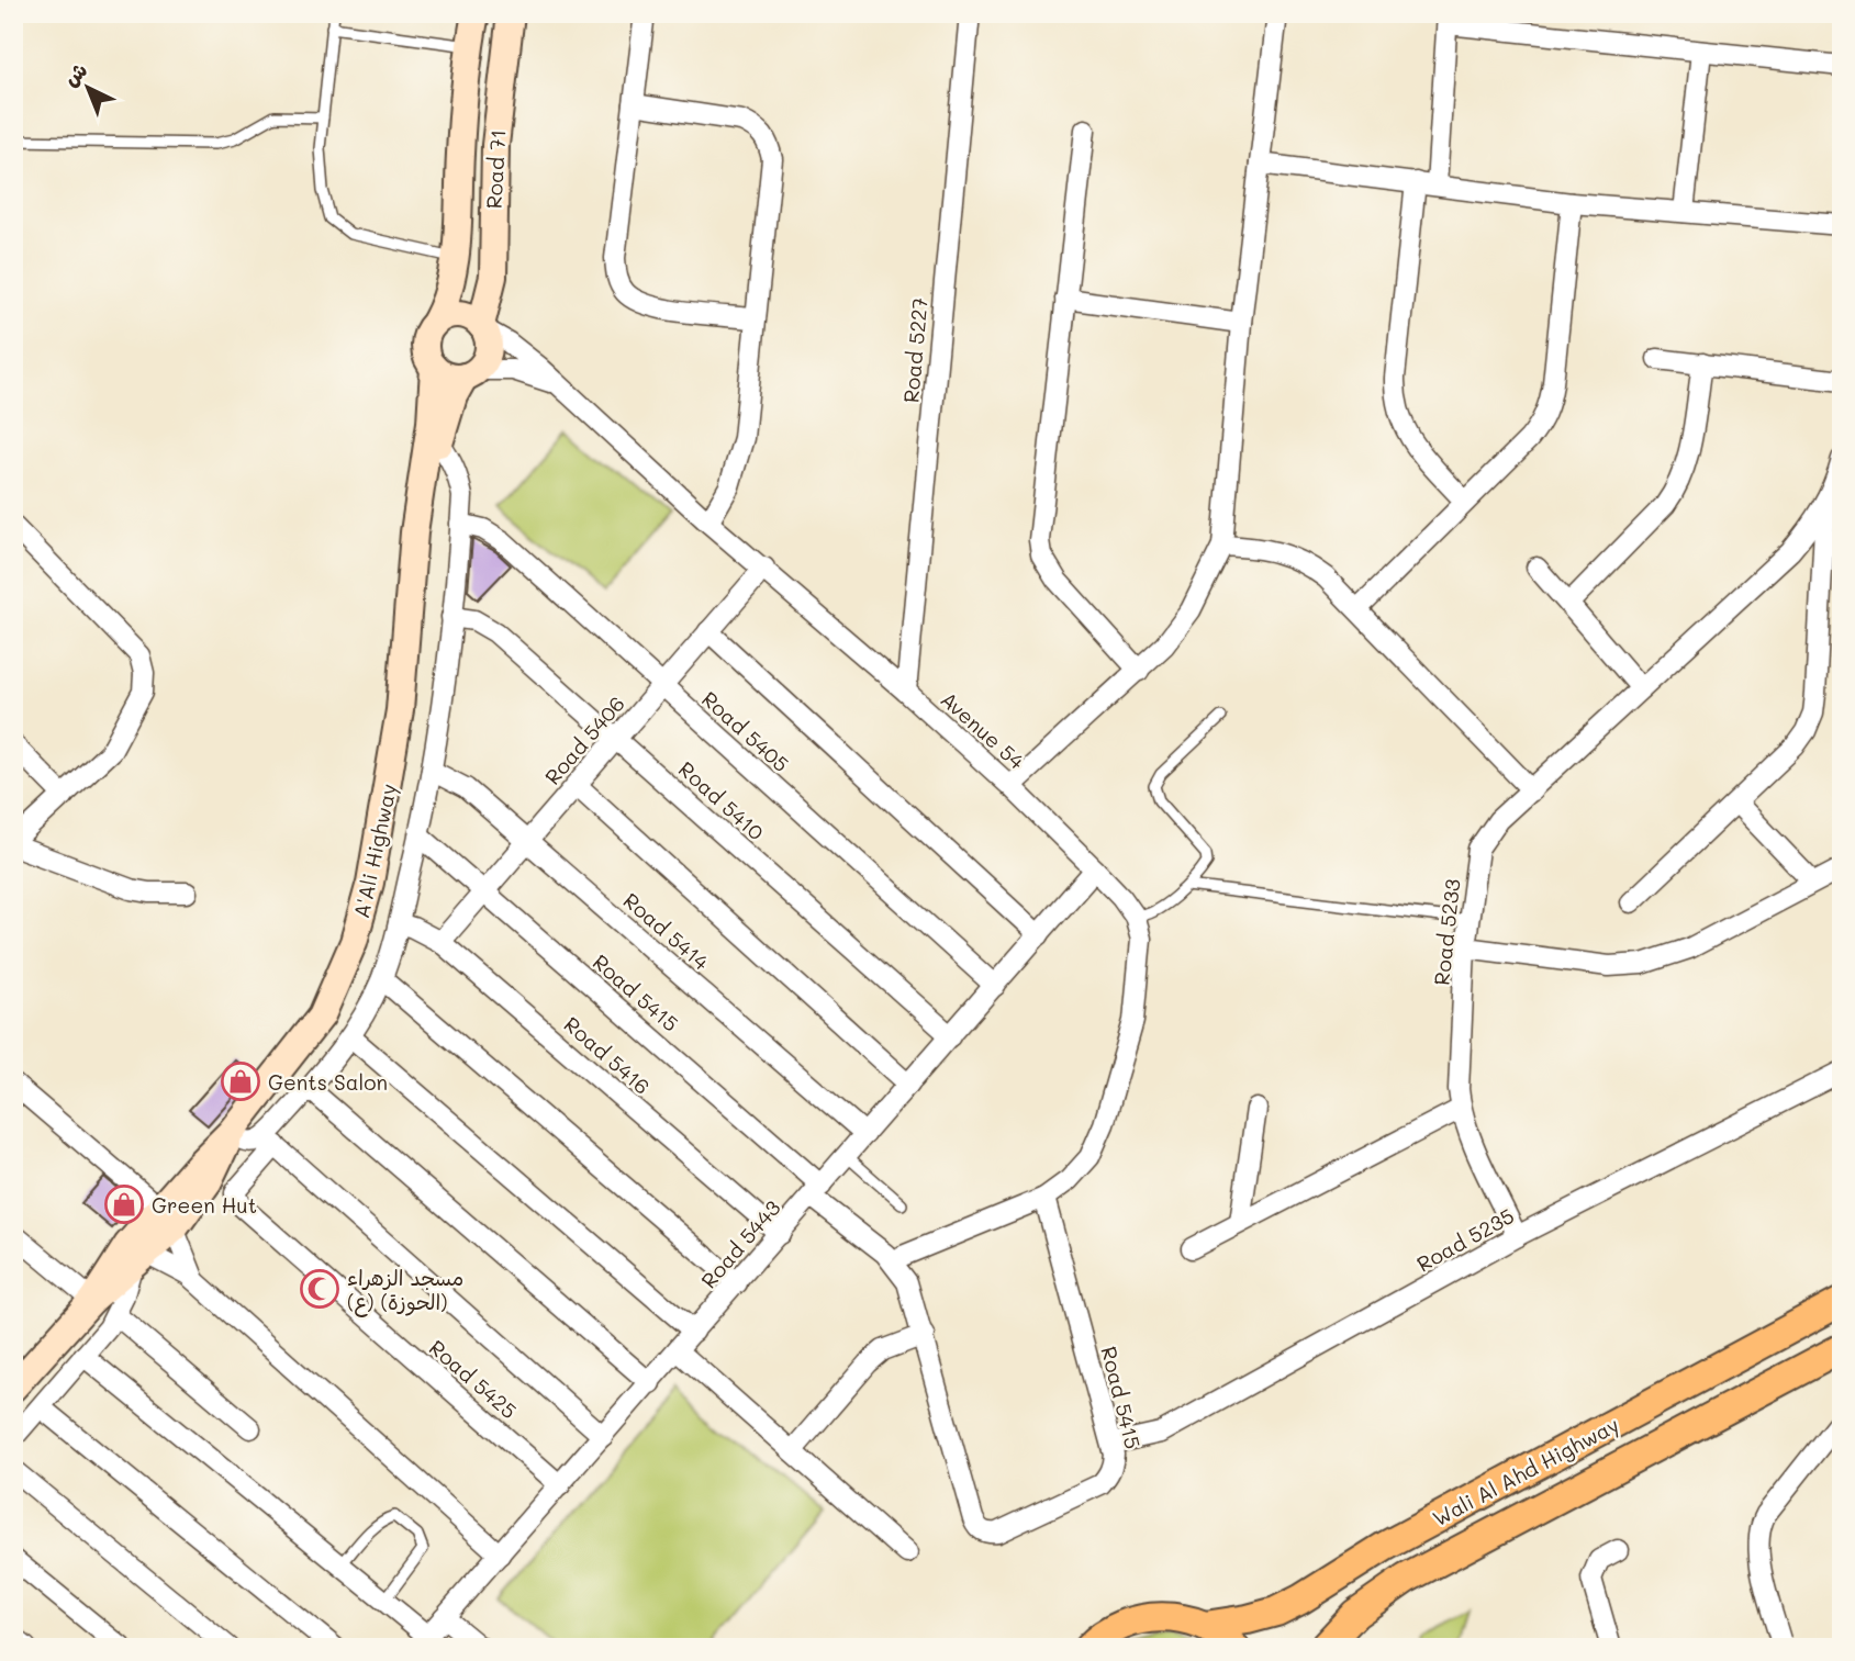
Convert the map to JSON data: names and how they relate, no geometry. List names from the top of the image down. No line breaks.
{"streets":{"main road":["Wali Al Ahd Highway"],"street":["Road 71","Road 5227","Avenue 54","Road 5405","Road 5406","Road 5410","A'Ali Highway","Road 5414","Road 5233","Road 5415","Road 5416","Road 5235","Road 5443","Road 5425"]},"crossings":[["Road 71","Avenue 54"],["Road 71","A'Ali Highway"],["Road 5227","Avenue 54"],["Avenue 54","Road 5406"],["Avenue 54","A'Ali Highway"],["Avenue 54","Road 5443"],["Road 5405","Road 5406"],["Road 5405","Road 5443"],["Road 5406","Road 5410"],["Road 5406","Road 5414"],["Road 5406","Road 5415"],["Road 5406","Road 5416"],["Road 5410","Road 5443"],["Road 5414","Road 5443"],["Road 5233","Road 5235"],["Road 5415","Road 5235"],["Road 5415","Road 5443"],["Road 5416","Road 5443"],["Road 5443","Road 5425"]],"places":{"shop":["Gents Salon","Green Hut"],"mosque":["مسجد الزهراء (ع) (الحوزة)"]},"north":"top left"}
